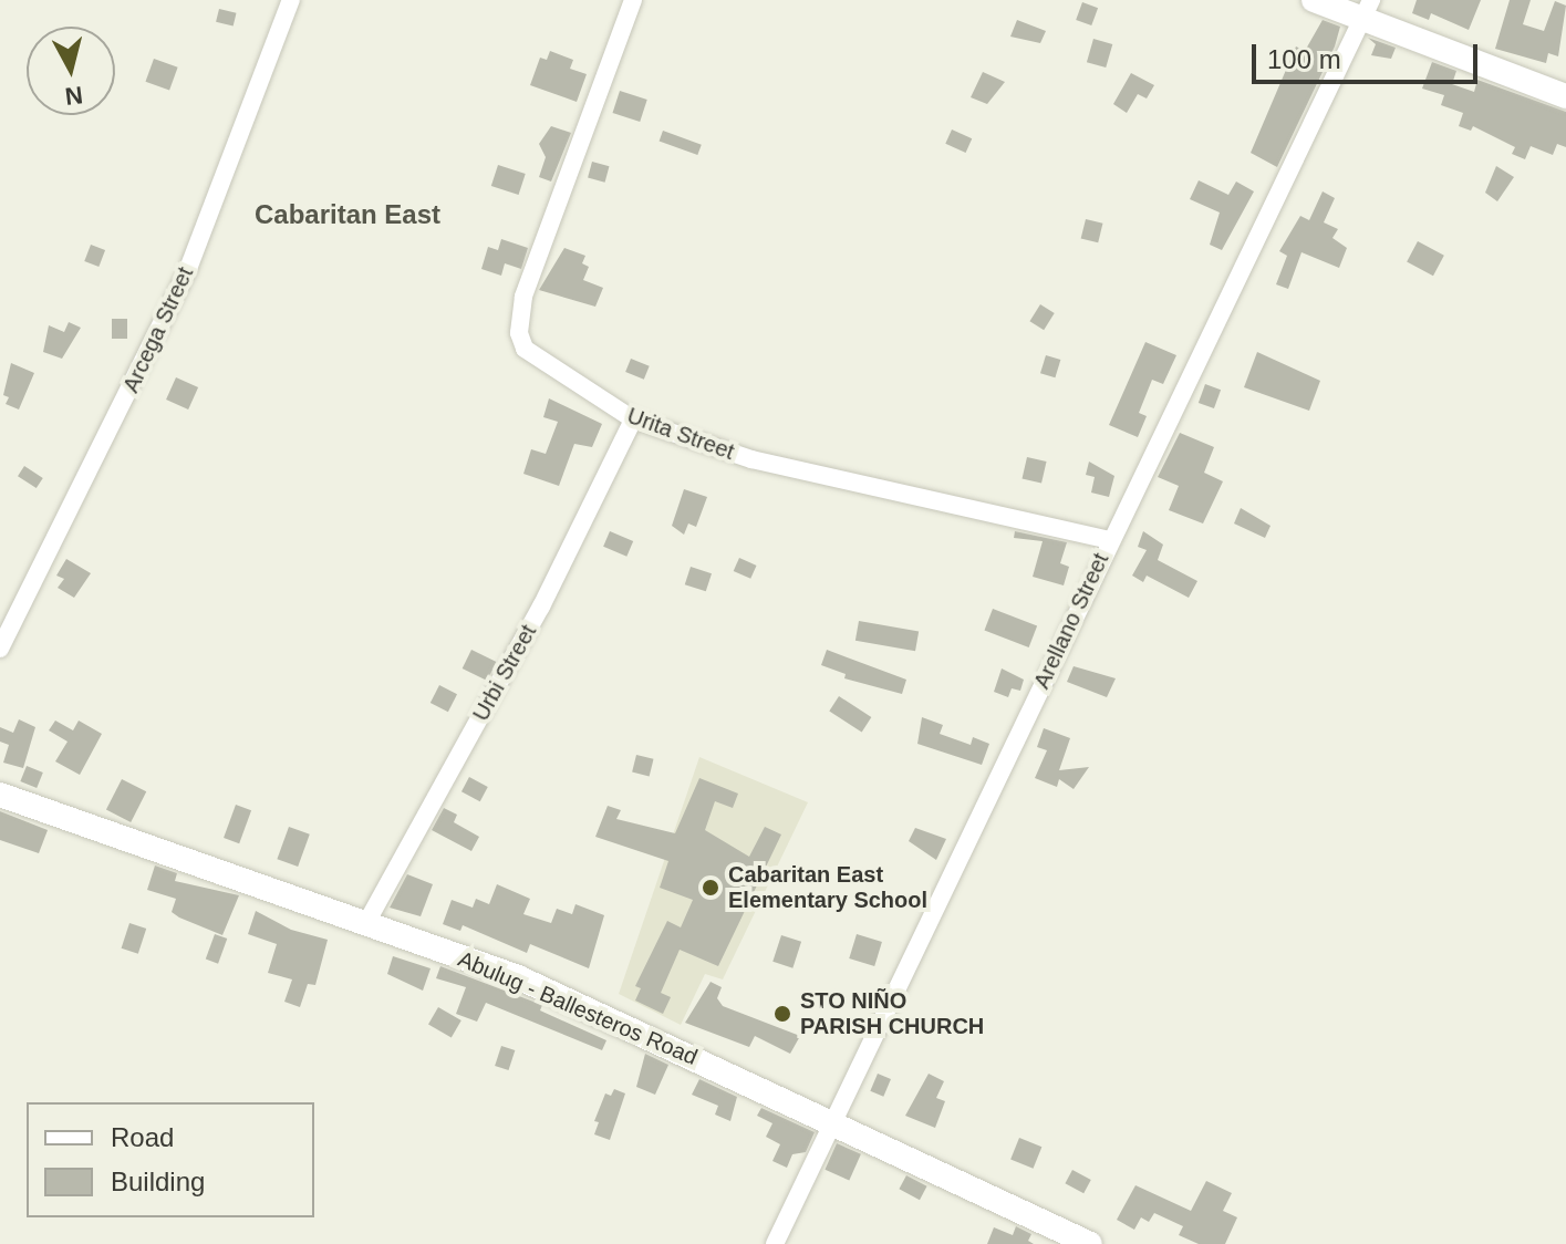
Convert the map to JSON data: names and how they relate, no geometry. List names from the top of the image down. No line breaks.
{"streets":{"main road":["Abulug - Ballesteros Road"],"street":["Arcega Street","Urita Street","Arellano Street","Urbi Street"]},"crossings":[["Urita Street","Arellano Street"],["Urita Street","Urbi Street"],["Arellano Street","Abulug - Ballesteros Road"],["Urbi Street","Abulug - Ballesteros Road"]],"districts":["Cabaritan East"],"places":["Cabaritan East Elementary School","STO NIÑO PARISH CHURCH"],"legend":["Road","Building"],"scale_bar":"100 m","north":"bottom"}
